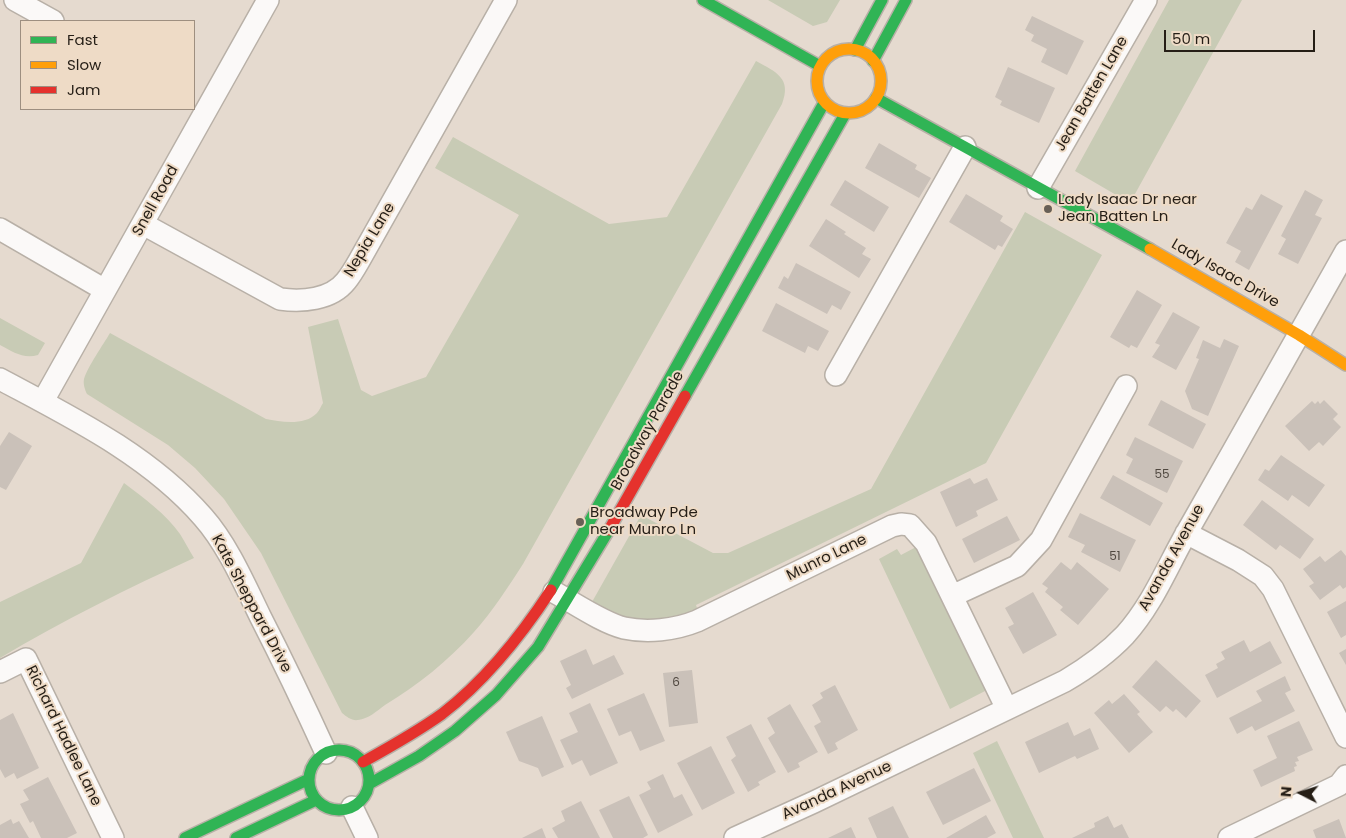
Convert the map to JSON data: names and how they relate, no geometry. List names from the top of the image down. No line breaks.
{"streets":{"street":["Jean Batten Lane","Snell Road","Nepia Lane","Lady Isaac Drive","Broadway Parade","Munro Lane","Avanda Avenue","Kate Sheppard Drive","Richard Hadlee Lane"]},"crossings":[["Jean Batten Lane","Lady Isaac Drive"],["Snell Road","Nepia Lane"],["Snell Road","Kate Sheppard Drive"],["Lady Isaac Drive","Broadway Parade"],["Lady Isaac Drive","Avanda Avenue"],["Broadway Parade","Munro Lane"],["Broadway Parade","Kate Sheppard Drive"],["Munro Lane","Avanda Avenue"]],"places":["Lady Isaac Dr near Jean Batten Ln","Broadway Pde near Munro Ln"],"house_numbers":["55","51","6"],"legend":["Fast","Slow","Jam"],"scale_bar":"50 m","north":"left"}
